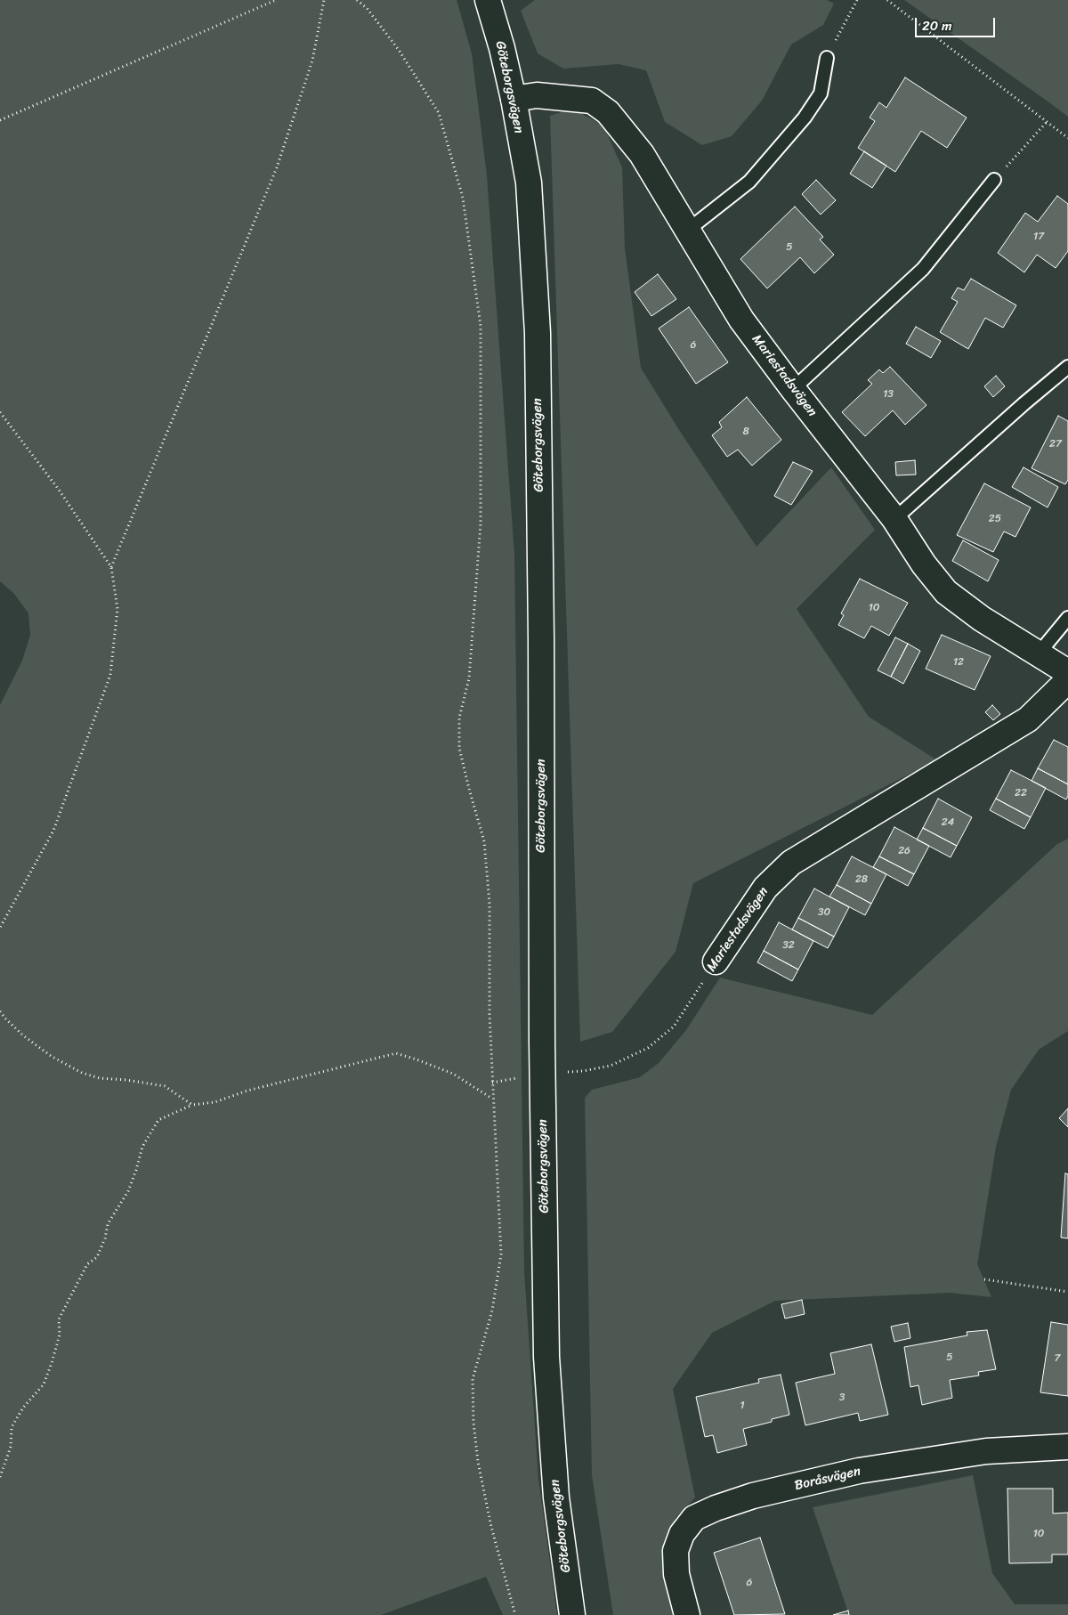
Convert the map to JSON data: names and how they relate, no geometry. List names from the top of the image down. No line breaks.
{"streets":{"street":["Göteborgsvägen","Mariestadsvägen","Boråsvägen"]},"crossings":[["Göteborgsvägen","Mariestadsvägen"]],"house_numbers":["17","5","6","13","8","27","25","10","12","22","24","26","28","30","32","5","7","3","1","10","6"],"scale_bar":"20 m"}
